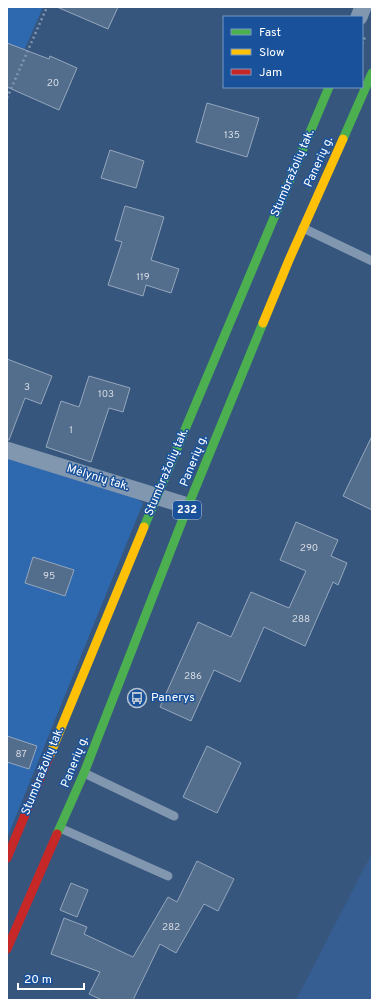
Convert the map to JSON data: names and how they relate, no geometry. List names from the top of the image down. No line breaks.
{"streets":{"main road":["Panerių g.","Stumbražolių tak.","232"],"street":["Mėlynių tak."]},"crossings":[["Panerių g.","Mėlynių tak."],["Stumbražolių tak.","Mėlynių tak."]],"places":{"bus stop":["Panerys"]},"house_numbers":["20","135","119","3","103","1","290","95","288","286","87","282"],"legend":["Fast","Slow","Jam"],"scale_bar":"20 m"}
